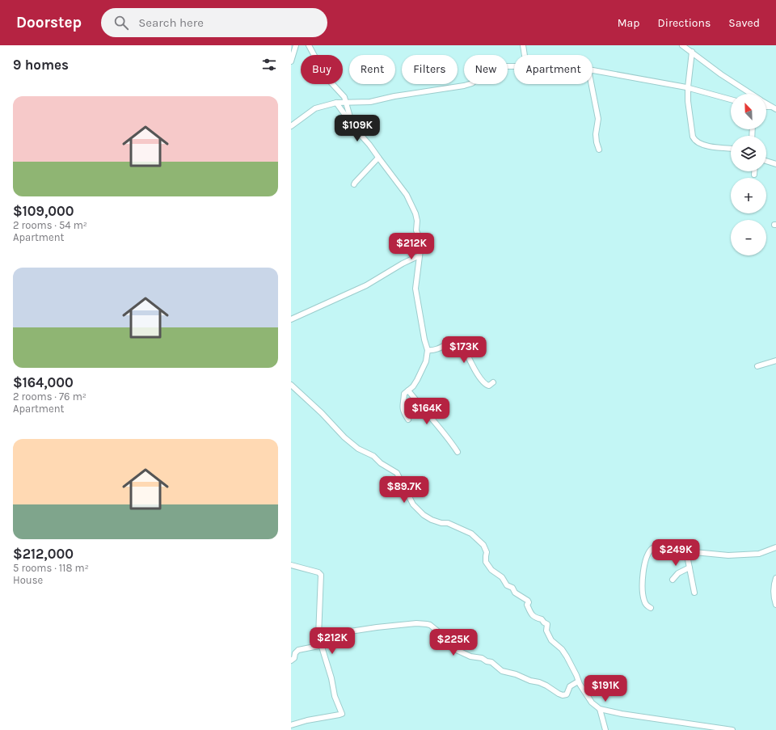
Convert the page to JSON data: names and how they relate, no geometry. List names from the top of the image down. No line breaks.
{"north":"top left","page":{"header":"Doorstep","search":"Search here","nav":["Map","Directions","Saved"],"heading":"9 homes","chip":["Buy","Rent","Filters","New","Apartment"],"list":[{"name":"$109,000","note":"2 rooms · 54 m² · Apartment"},{"name":"$164,000","note":"2 rooms · 76 m² · Apartment"},{"name":"$212,000","note":"5 rooms · 118 m² · House"}],"map_buttons":["+","−"],"price":["$109K","$212K","$173K","$164K","$89.7K","$249K","$212K","$225K","$191K"]}}
